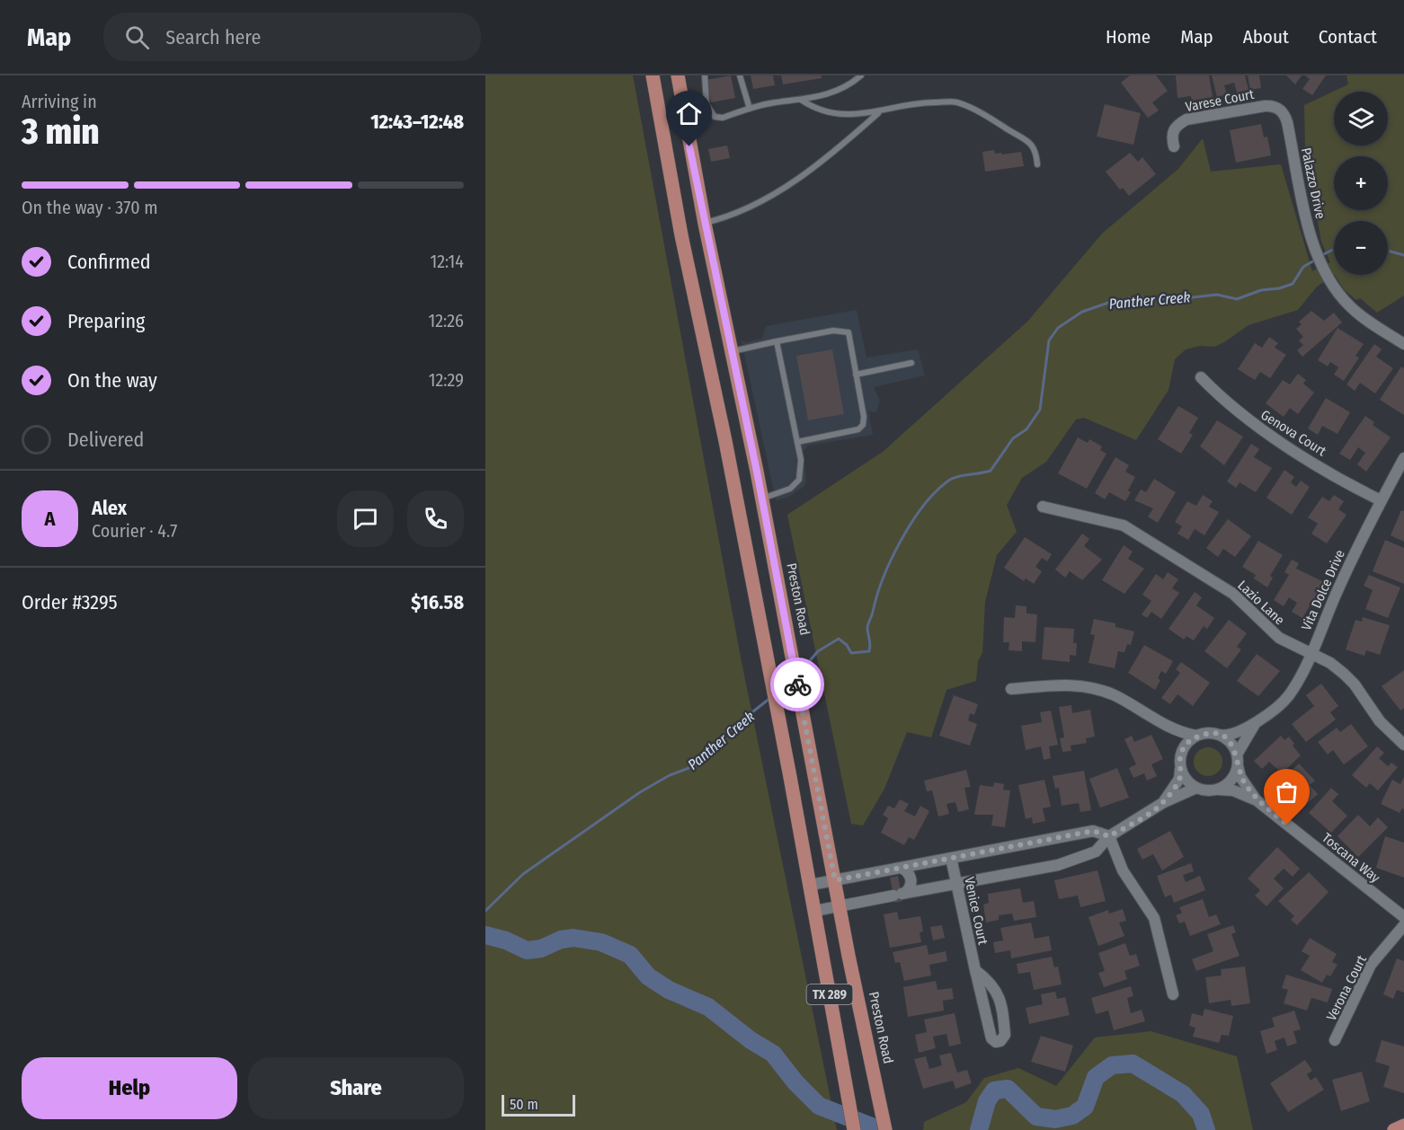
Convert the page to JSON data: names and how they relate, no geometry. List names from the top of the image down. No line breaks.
{"streets":{"main road":["Preston Road","TX 289"],"street":["Varese Court","Palazzo Drive","Genova Court","Vita Dolce Drive","Lazio Lane","Toscana Way","Venice Court","Verona Court"]},"crossings":[["Varese Court","Palazzo Drive"],["Genova Court","Vita Dolce Drive"],["Vita Dolce Drive","Lazio Lane"],["Vita Dolce Drive","Toscana Way"]],"water":["Panther Creek"],"scale_bar":"50 m","page":{"header":"Map","search":"Search here","nav":["Home","Map","About","Contact"],"heading":["3 min","Arriving in","12:43–12:48"],"panel":["Alex","Courier · 4.7","Order #3295","$16.58"],"map_buttons":["+","−"],"bar":"On the way · 370 m","list":[["Confirmed","12:14"],["Preparing","12:26"],["On the way","12:29"],"Delivered"],"round":"A","buttons":["Help","Share"],"scale":"50 m"}}
